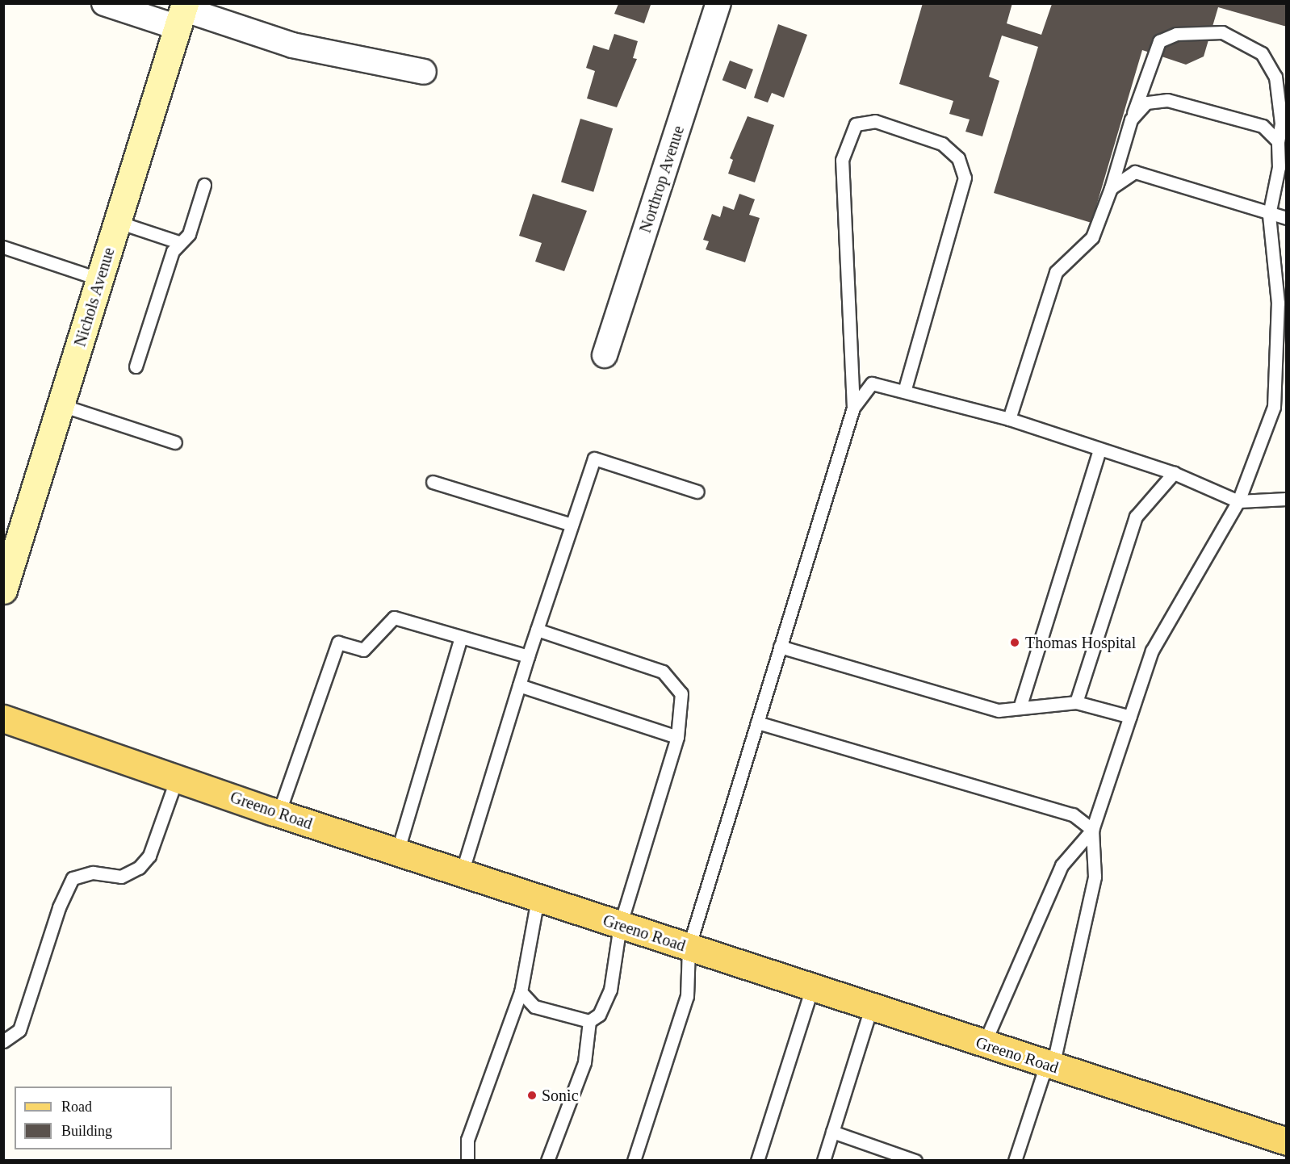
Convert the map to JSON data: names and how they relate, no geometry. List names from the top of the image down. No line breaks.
{"streets":{"main road":["Greeno Road"],"street":["Northrop Avenue","Nichols Avenue"]},"places":["Thomas Hospital","Sonic"],"legend":["Road","Building"]}
